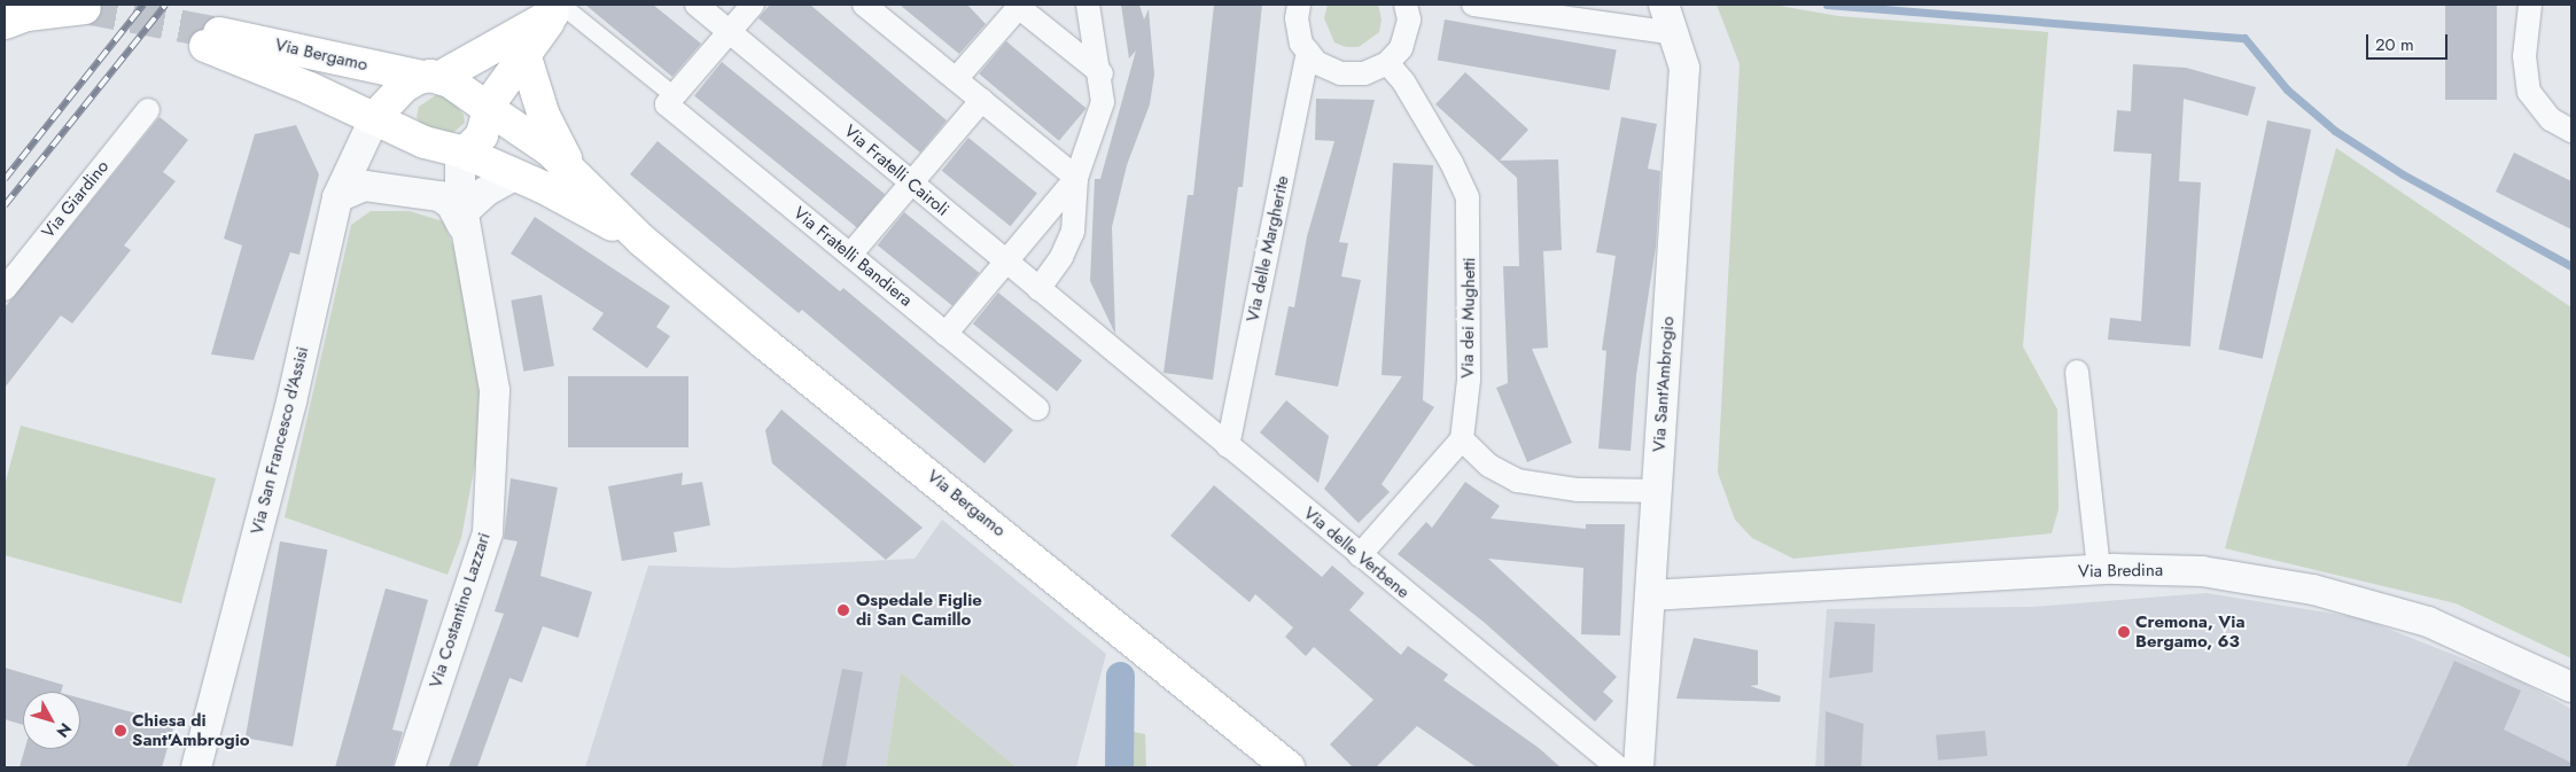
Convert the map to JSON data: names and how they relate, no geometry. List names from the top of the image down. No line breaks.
{"streets":{"main road":["Via Bergamo"],"street":["Via Fratelli Cairoli","Via Giardino","Via delle Margherite","Via Fratelli Bandiera","Via dei Mughetti","Via Sant'Ambrogio","Via San Francesco d'Assisi","Via delle Verbene","Via Bredina","Via Costantino Lazzari"]},"crossings":[["Via Bergamo","Via San Francesco d'Assisi"],["Via Bergamo","Via Costantino Lazzari"],["Via Fratelli Cairoli","Via delle Verbene"],["Via delle Margherite","Via delle Verbene"],["Via Sant'Ambrogio","Via Bredina"]],"places":["Ospedale Figlie di San Camillo","Cremona, Via Bergamo, 63","Chiesa di Sant'Ambrogio"],"scale_bar":"20 m","north":"bottom right"}
